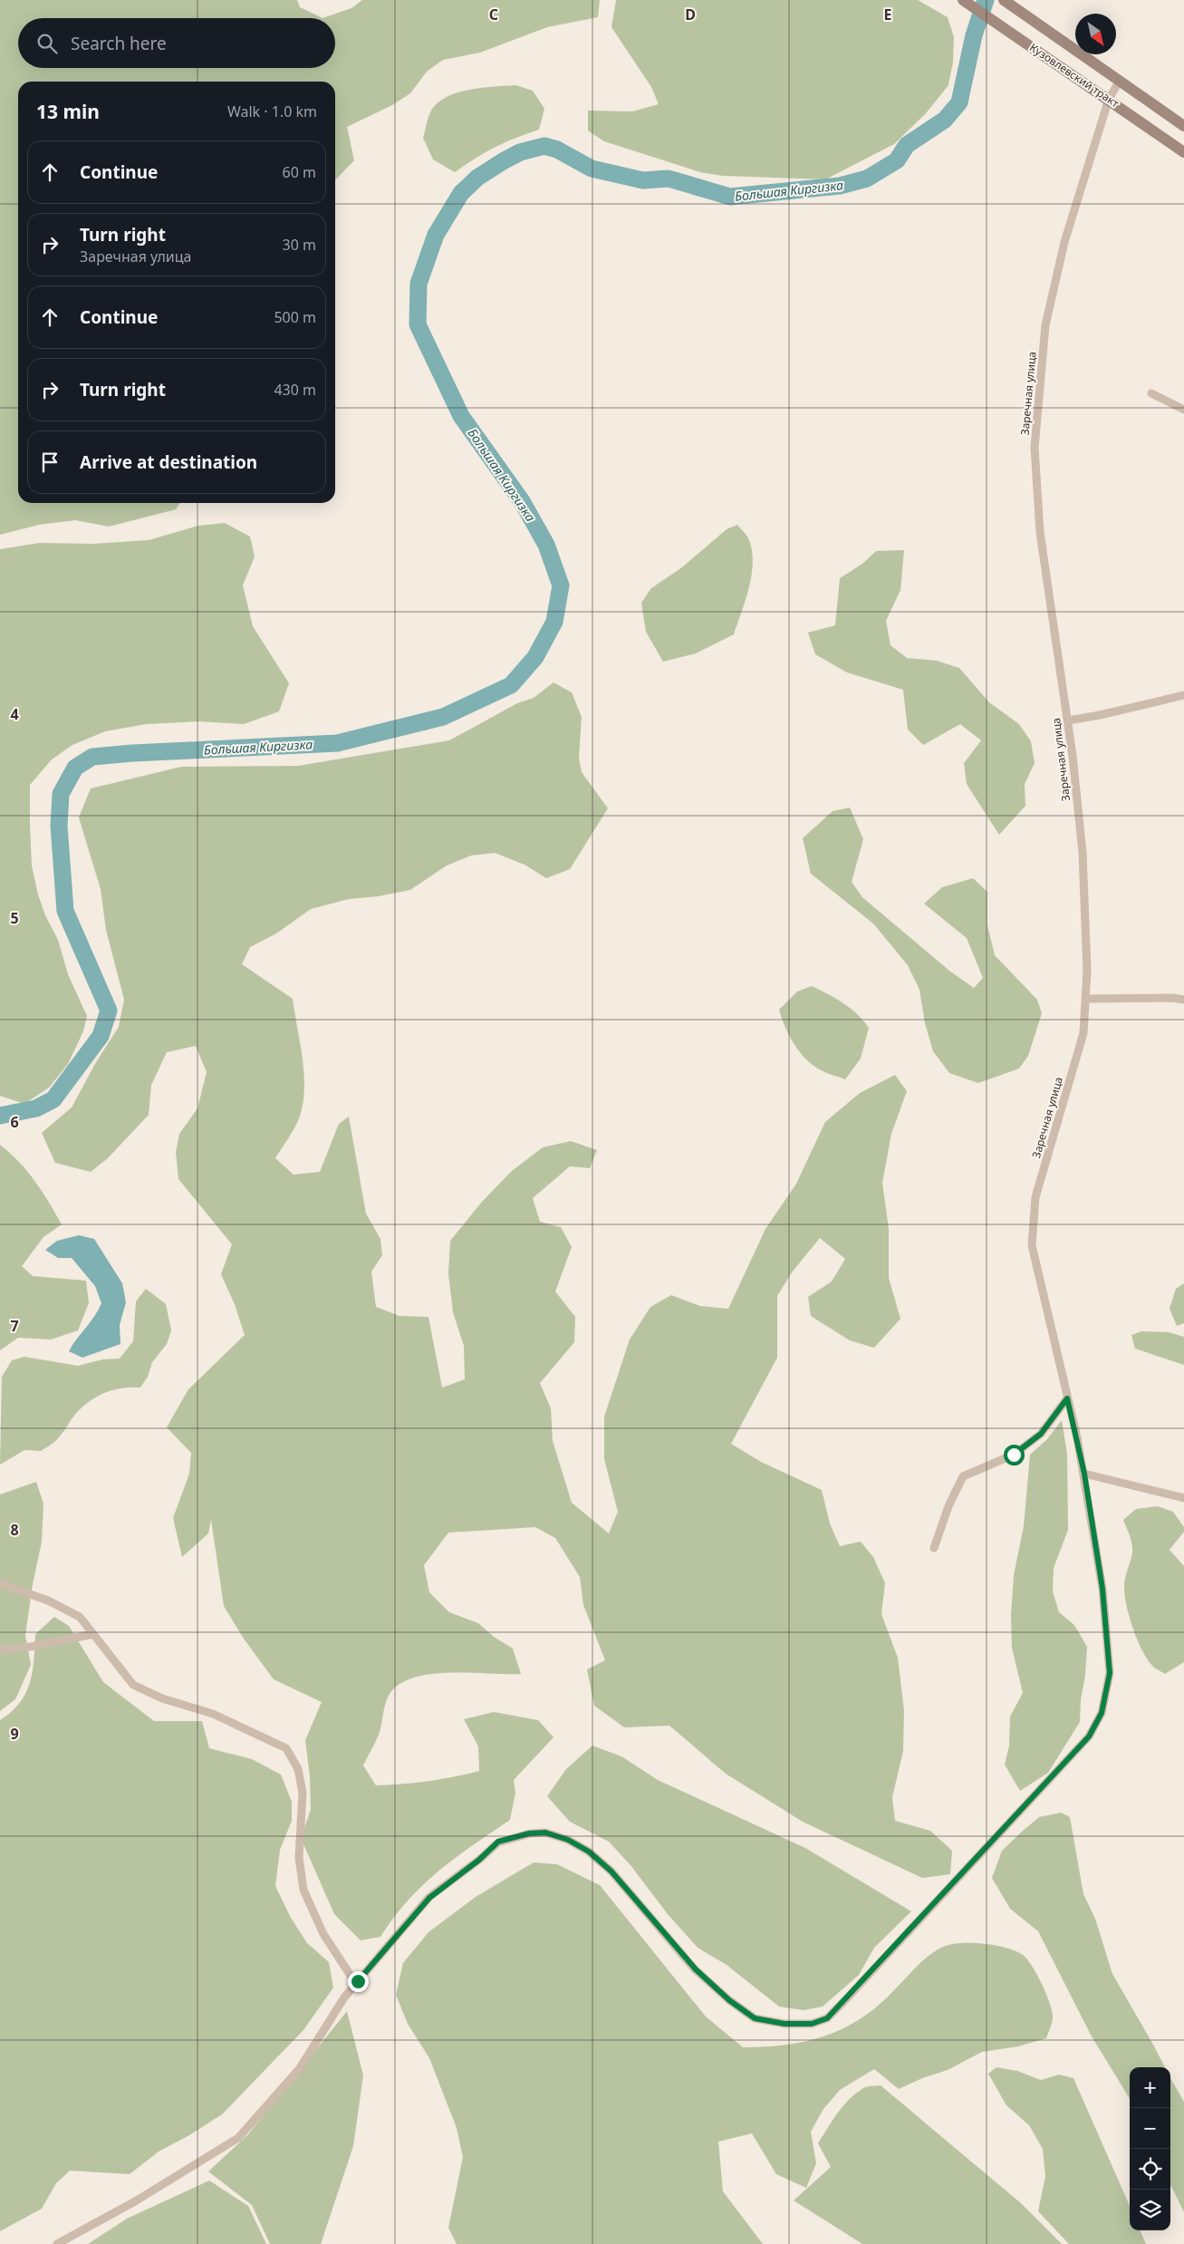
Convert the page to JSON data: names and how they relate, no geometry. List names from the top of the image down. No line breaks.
{"streets":{"main road":["Кузовлевский тракт"],"street":["Заречная улица"]},"crossings":[["Кузовлевский тракт","Заречная улица"]],"water":["Большая Киргизка"],"north":"bottom right","page":{"search":"Search here","heading":["13 min","Walk · 1.0 km"],"list":[["Continue","60 m"],["Turn right","Заречная улица","30 m"],["Continue","500 m"],["Turn right","430 m"],"Arrive at destination"],"map_buttons":["+","−"]},"grid":{"columns":["C","D","E"],"rows":["4","5","6","7","8","9"]}}
